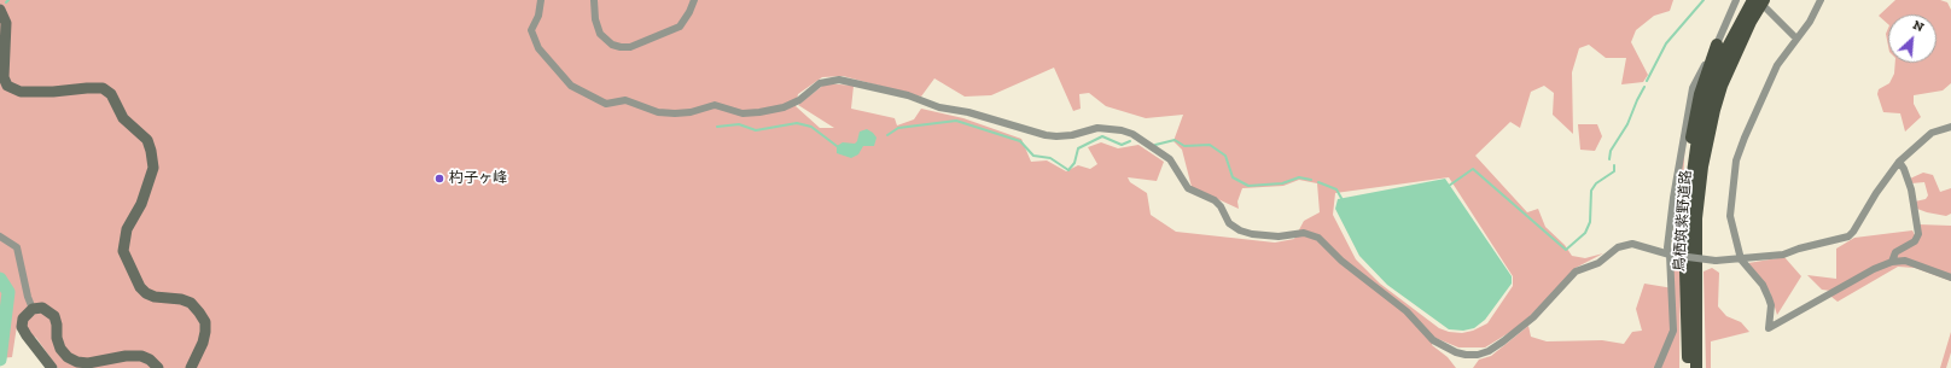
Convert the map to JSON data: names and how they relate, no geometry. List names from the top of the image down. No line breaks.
{"streets":{"main road":["鳥栖筑紫野道路"]},"places":["杓子ヶ峰"],"north":"top right"}
